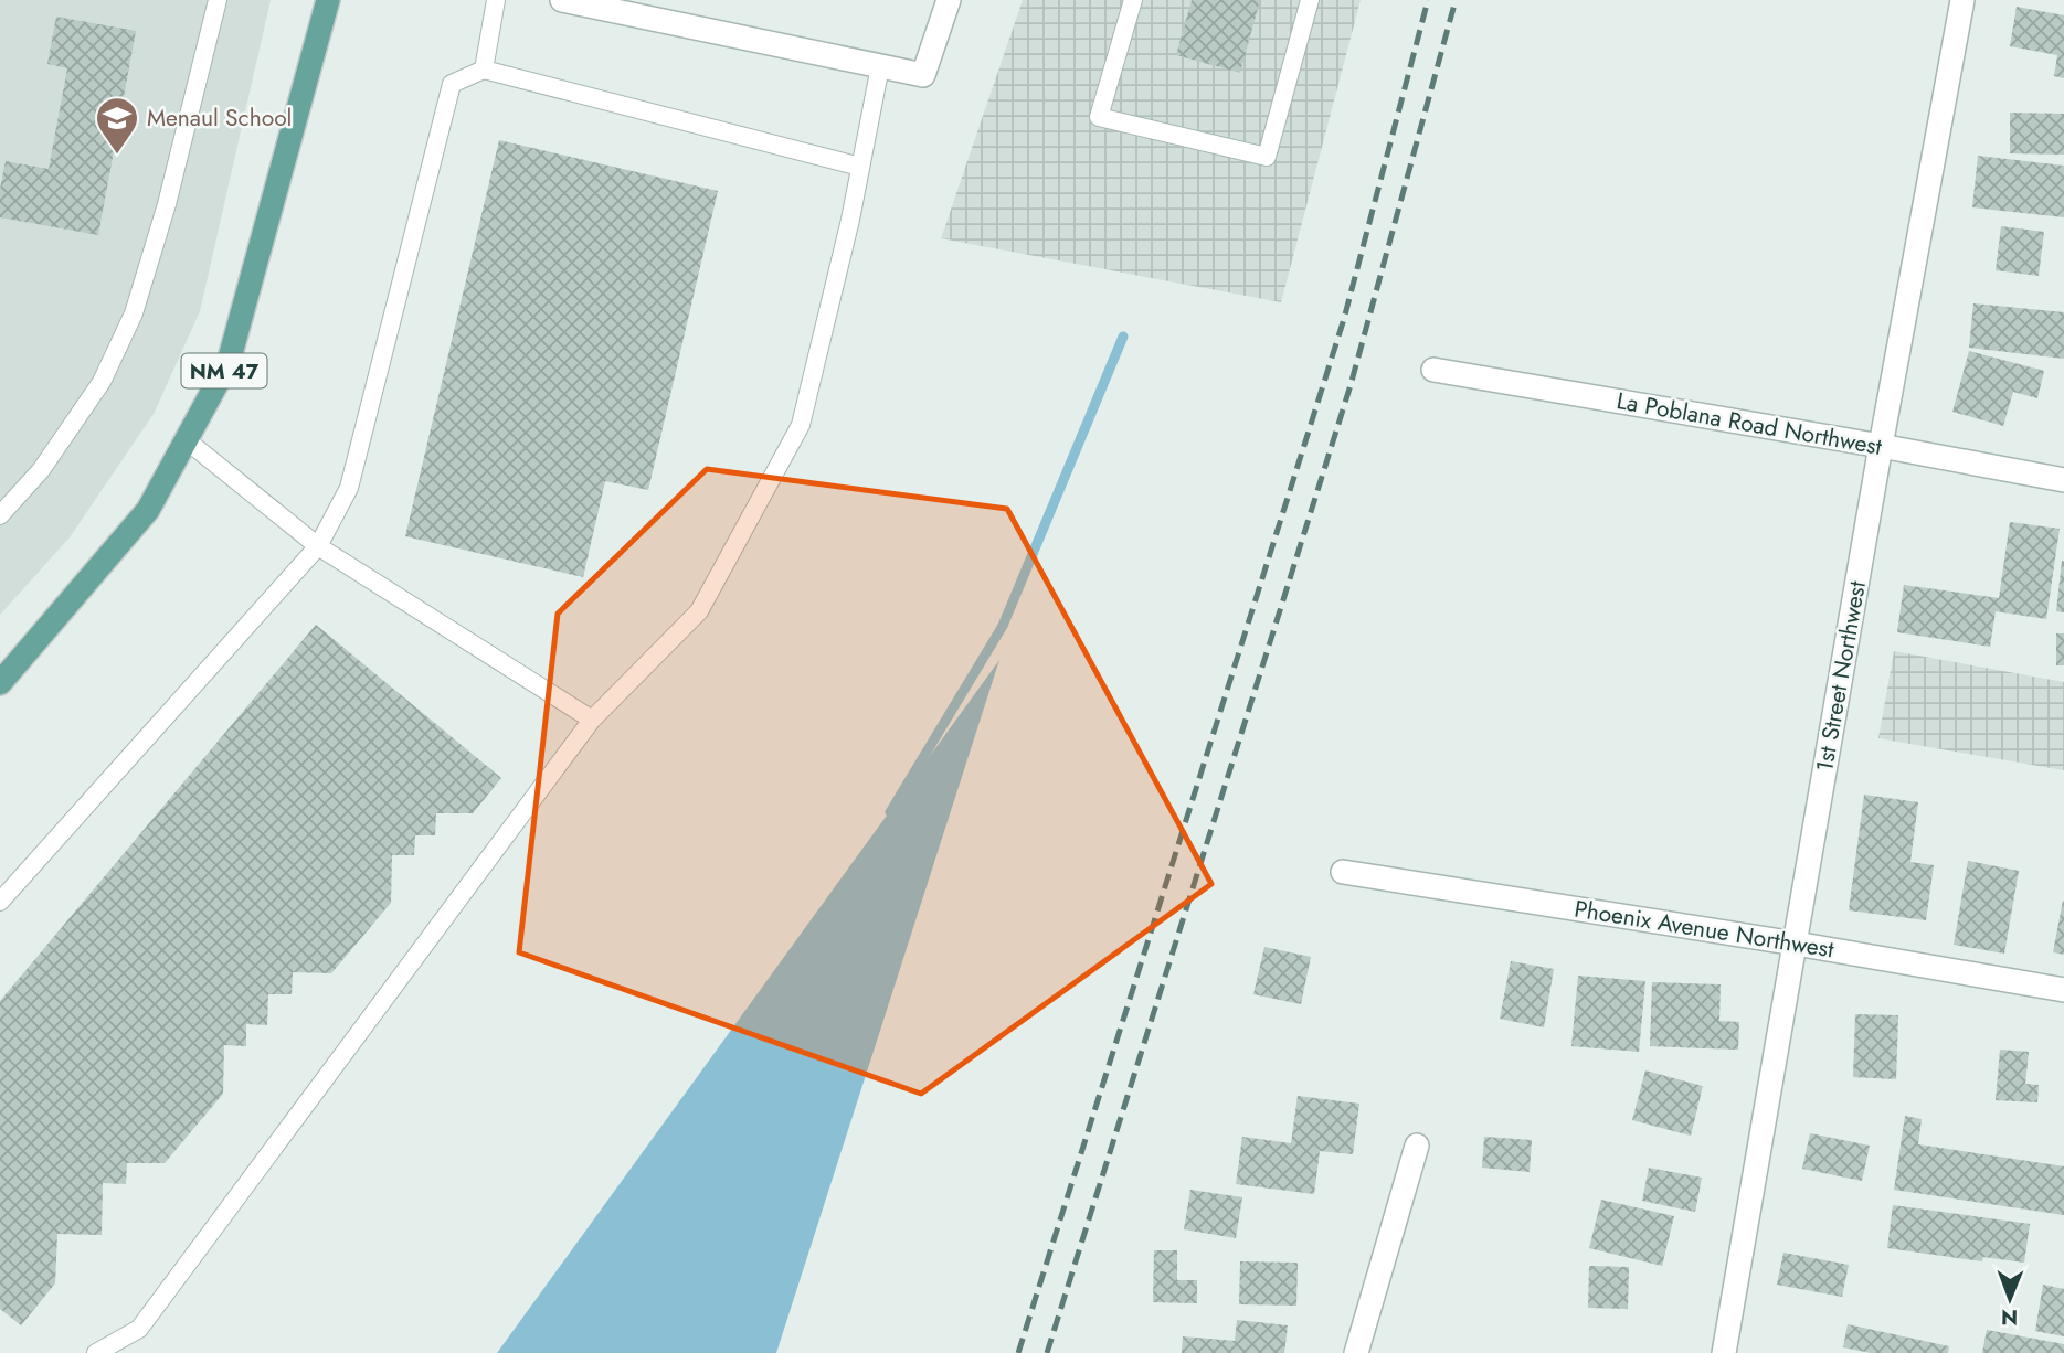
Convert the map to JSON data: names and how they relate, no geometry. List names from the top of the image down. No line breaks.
{"streets":{"main road":["NM 47"],"street":["La Poblana Road Northwest","1st Street Northwest","Phoenix Avenue Northwest"]},"crossings":[["La Poblana Road Northwest","1st Street Northwest"],["1st Street Northwest","Phoenix Avenue Northwest"]],"places":{"school or university":["Menaul School"]},"north":"bottom"}
